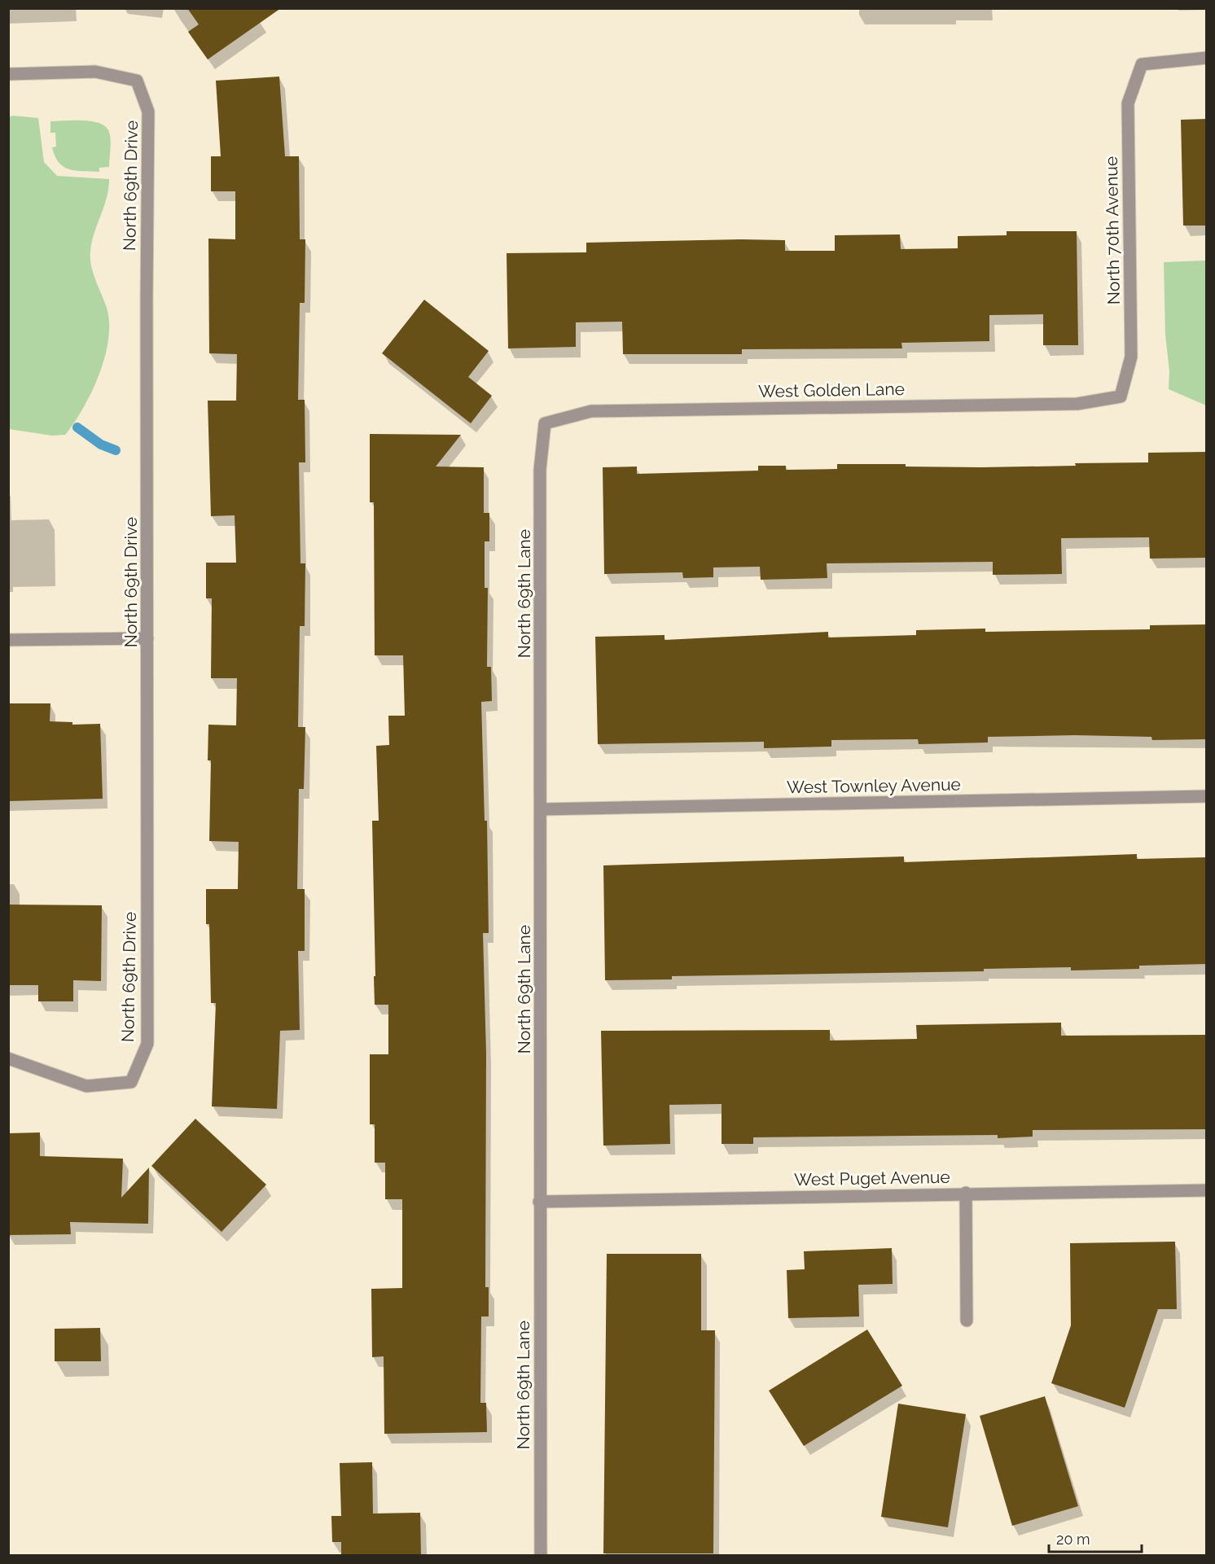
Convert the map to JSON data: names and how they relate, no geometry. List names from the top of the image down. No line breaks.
{"streets":{"street":["North 69th Drive","North 70th Avenue","West Golden Lane","North 69th Lane","West Townley Avenue","West Puget Avenue"]},"crossings":[["North 70th Avenue","West Golden Lane"],["West Golden Lane","North 69th Lane"],["North 69th Lane","West Townley Avenue"],["North 69th Lane","West Puget Avenue"]],"scale_bar":"20 m"}
